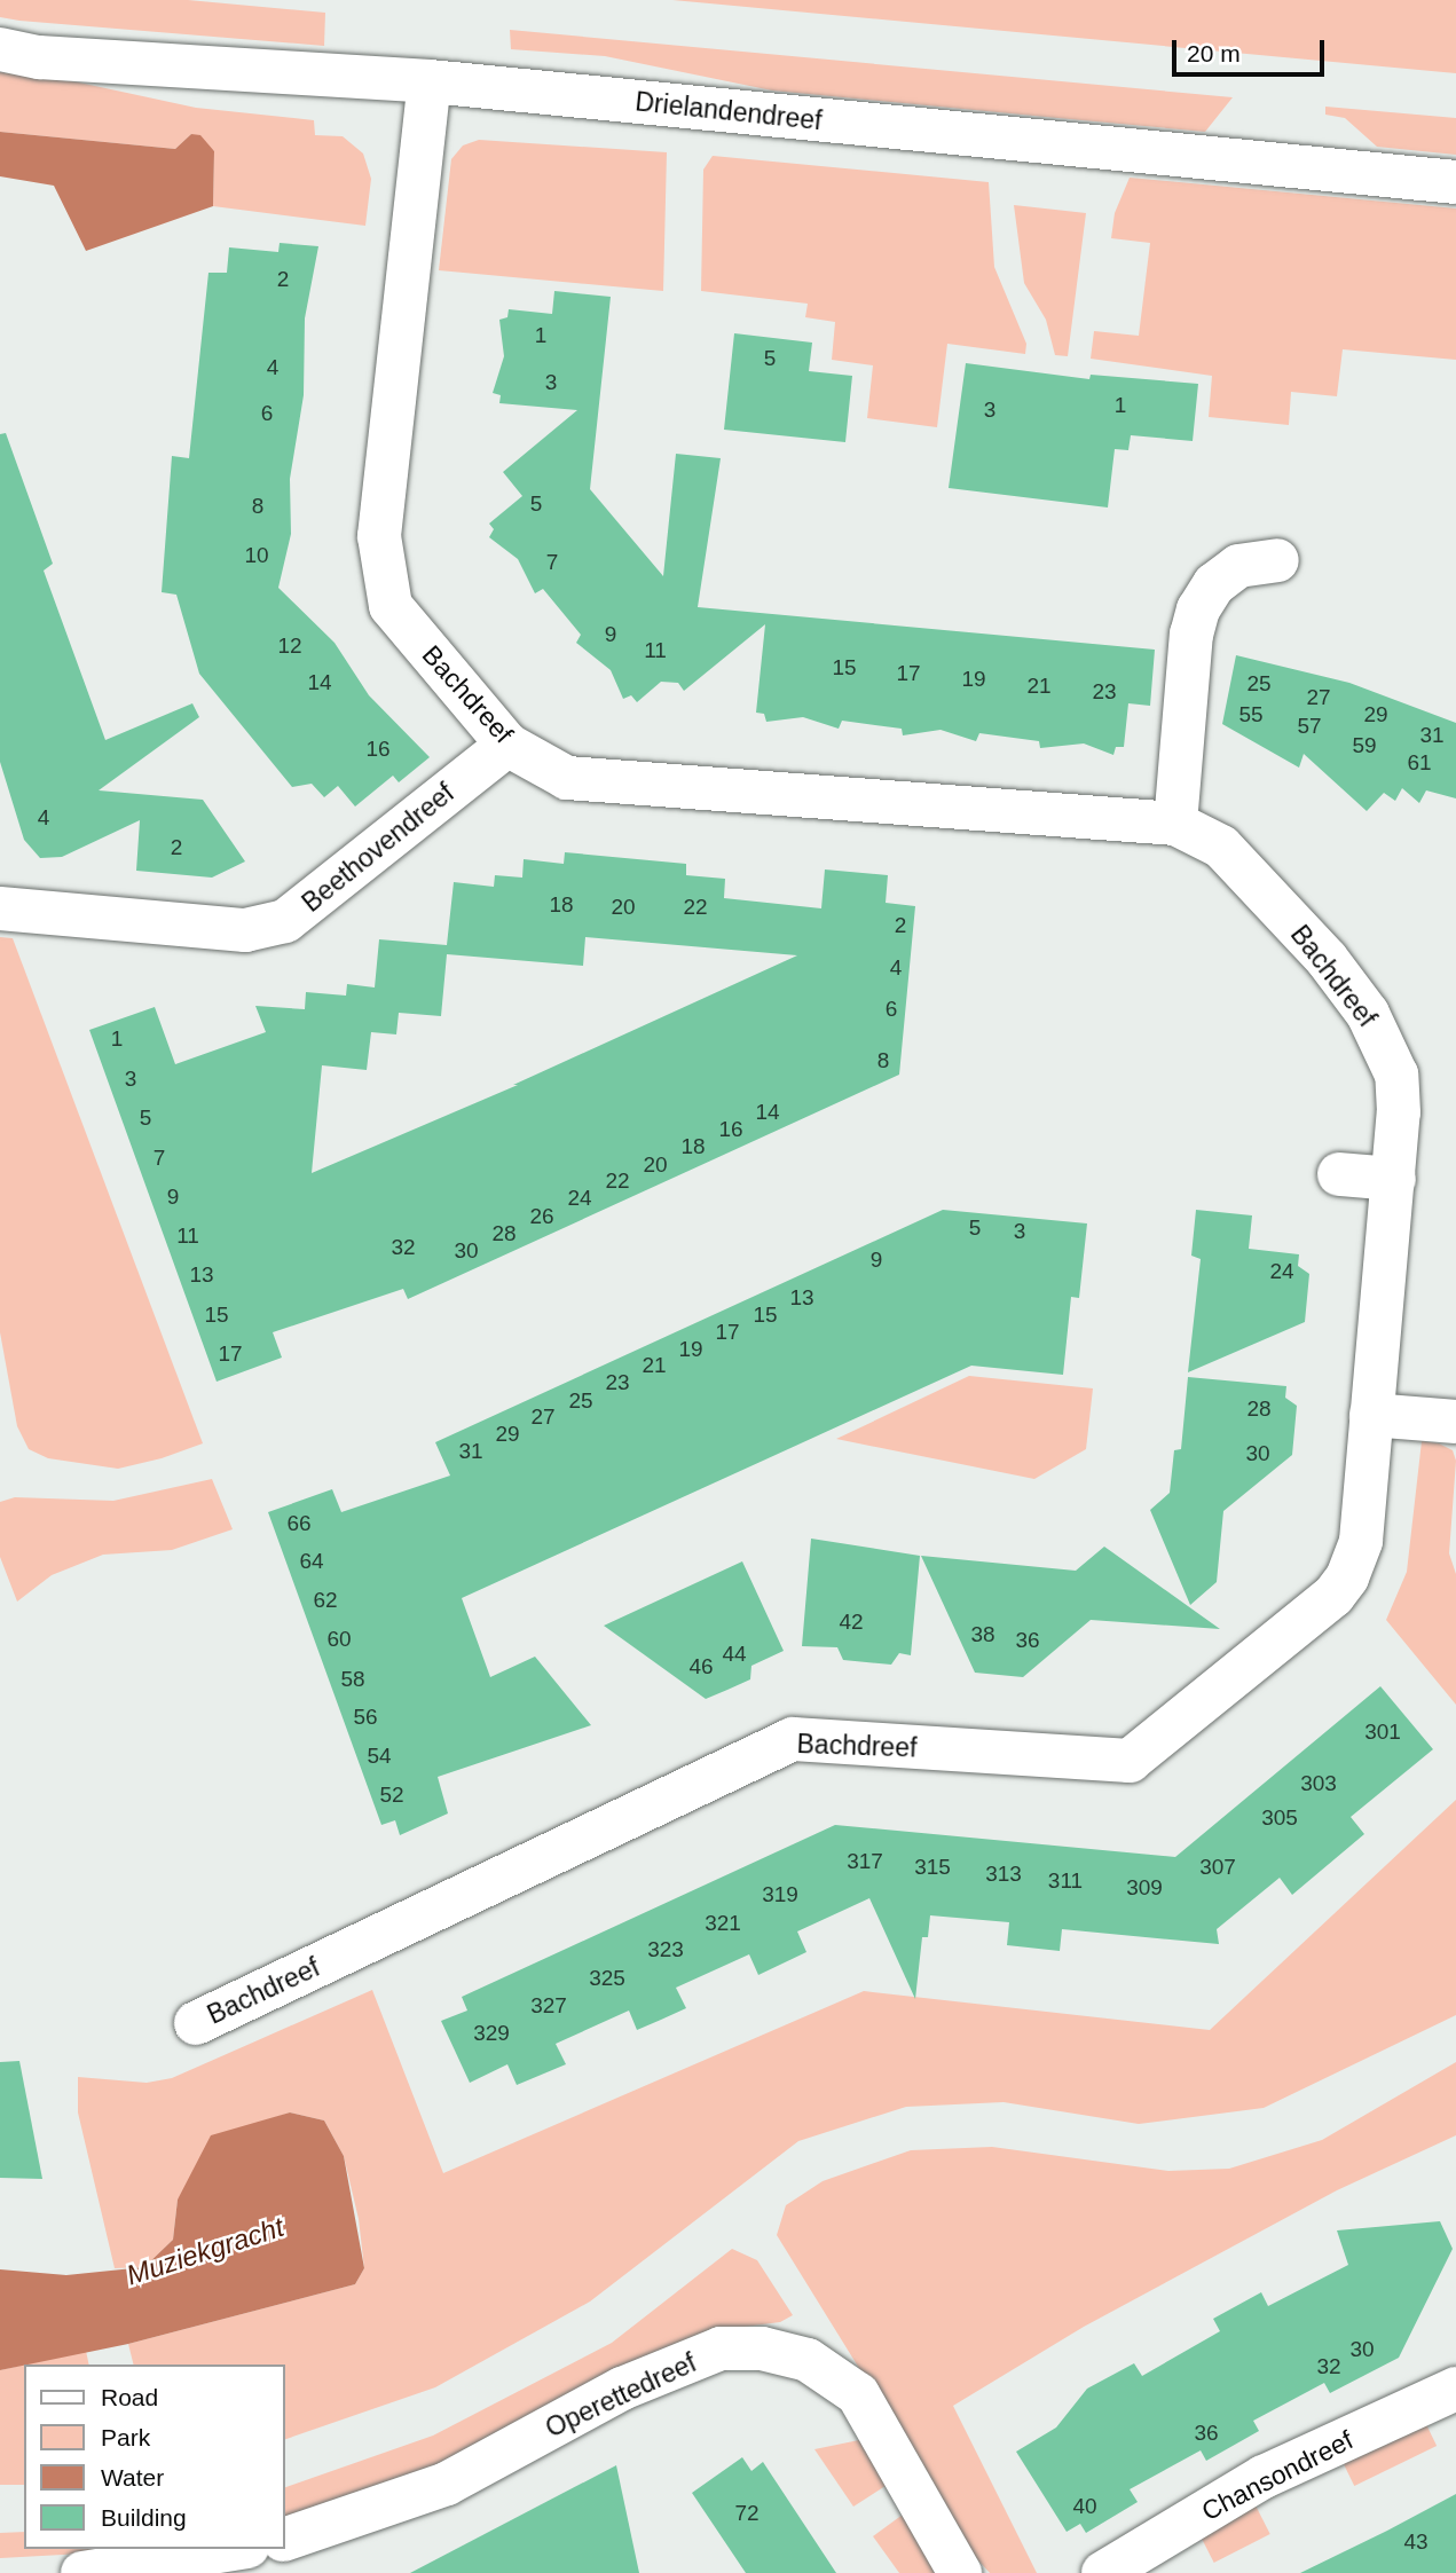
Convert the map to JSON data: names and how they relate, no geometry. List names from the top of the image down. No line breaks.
{"streets":{"street":["Drielandendreef","Bachdreef","Beethovendreef","Operettedreef","Chansondreef"]},"crossings":[["Drielandendreef","Bachdreef"],["Bachdreef","Beethovendreef"]],"water":["Muziekgracht"],"house_numbers":["2","1","5","4","3","1","3","6","5","8","10","7","9","12","11","15","17","19","14","25","21","23","27","55","29","57","31","59","16","61","4","2","18","20","22","2","4","6","1","8","3","14","5","16","18","7","20","22","9","24","26","5","3","28","11","32","30","9","24","13","13","15","15","17","19","17","21","23","25","28","27","29","31","30","66","64","62","42","38","60","36","44","46","58","56","301","54","303","52","305","317","315","307","313","311","309","319","321","323","325","327","329","30","32","36","40","72","43"],"legend":["Road","Park","Water","Building"],"scale_bar":"20 m"}
